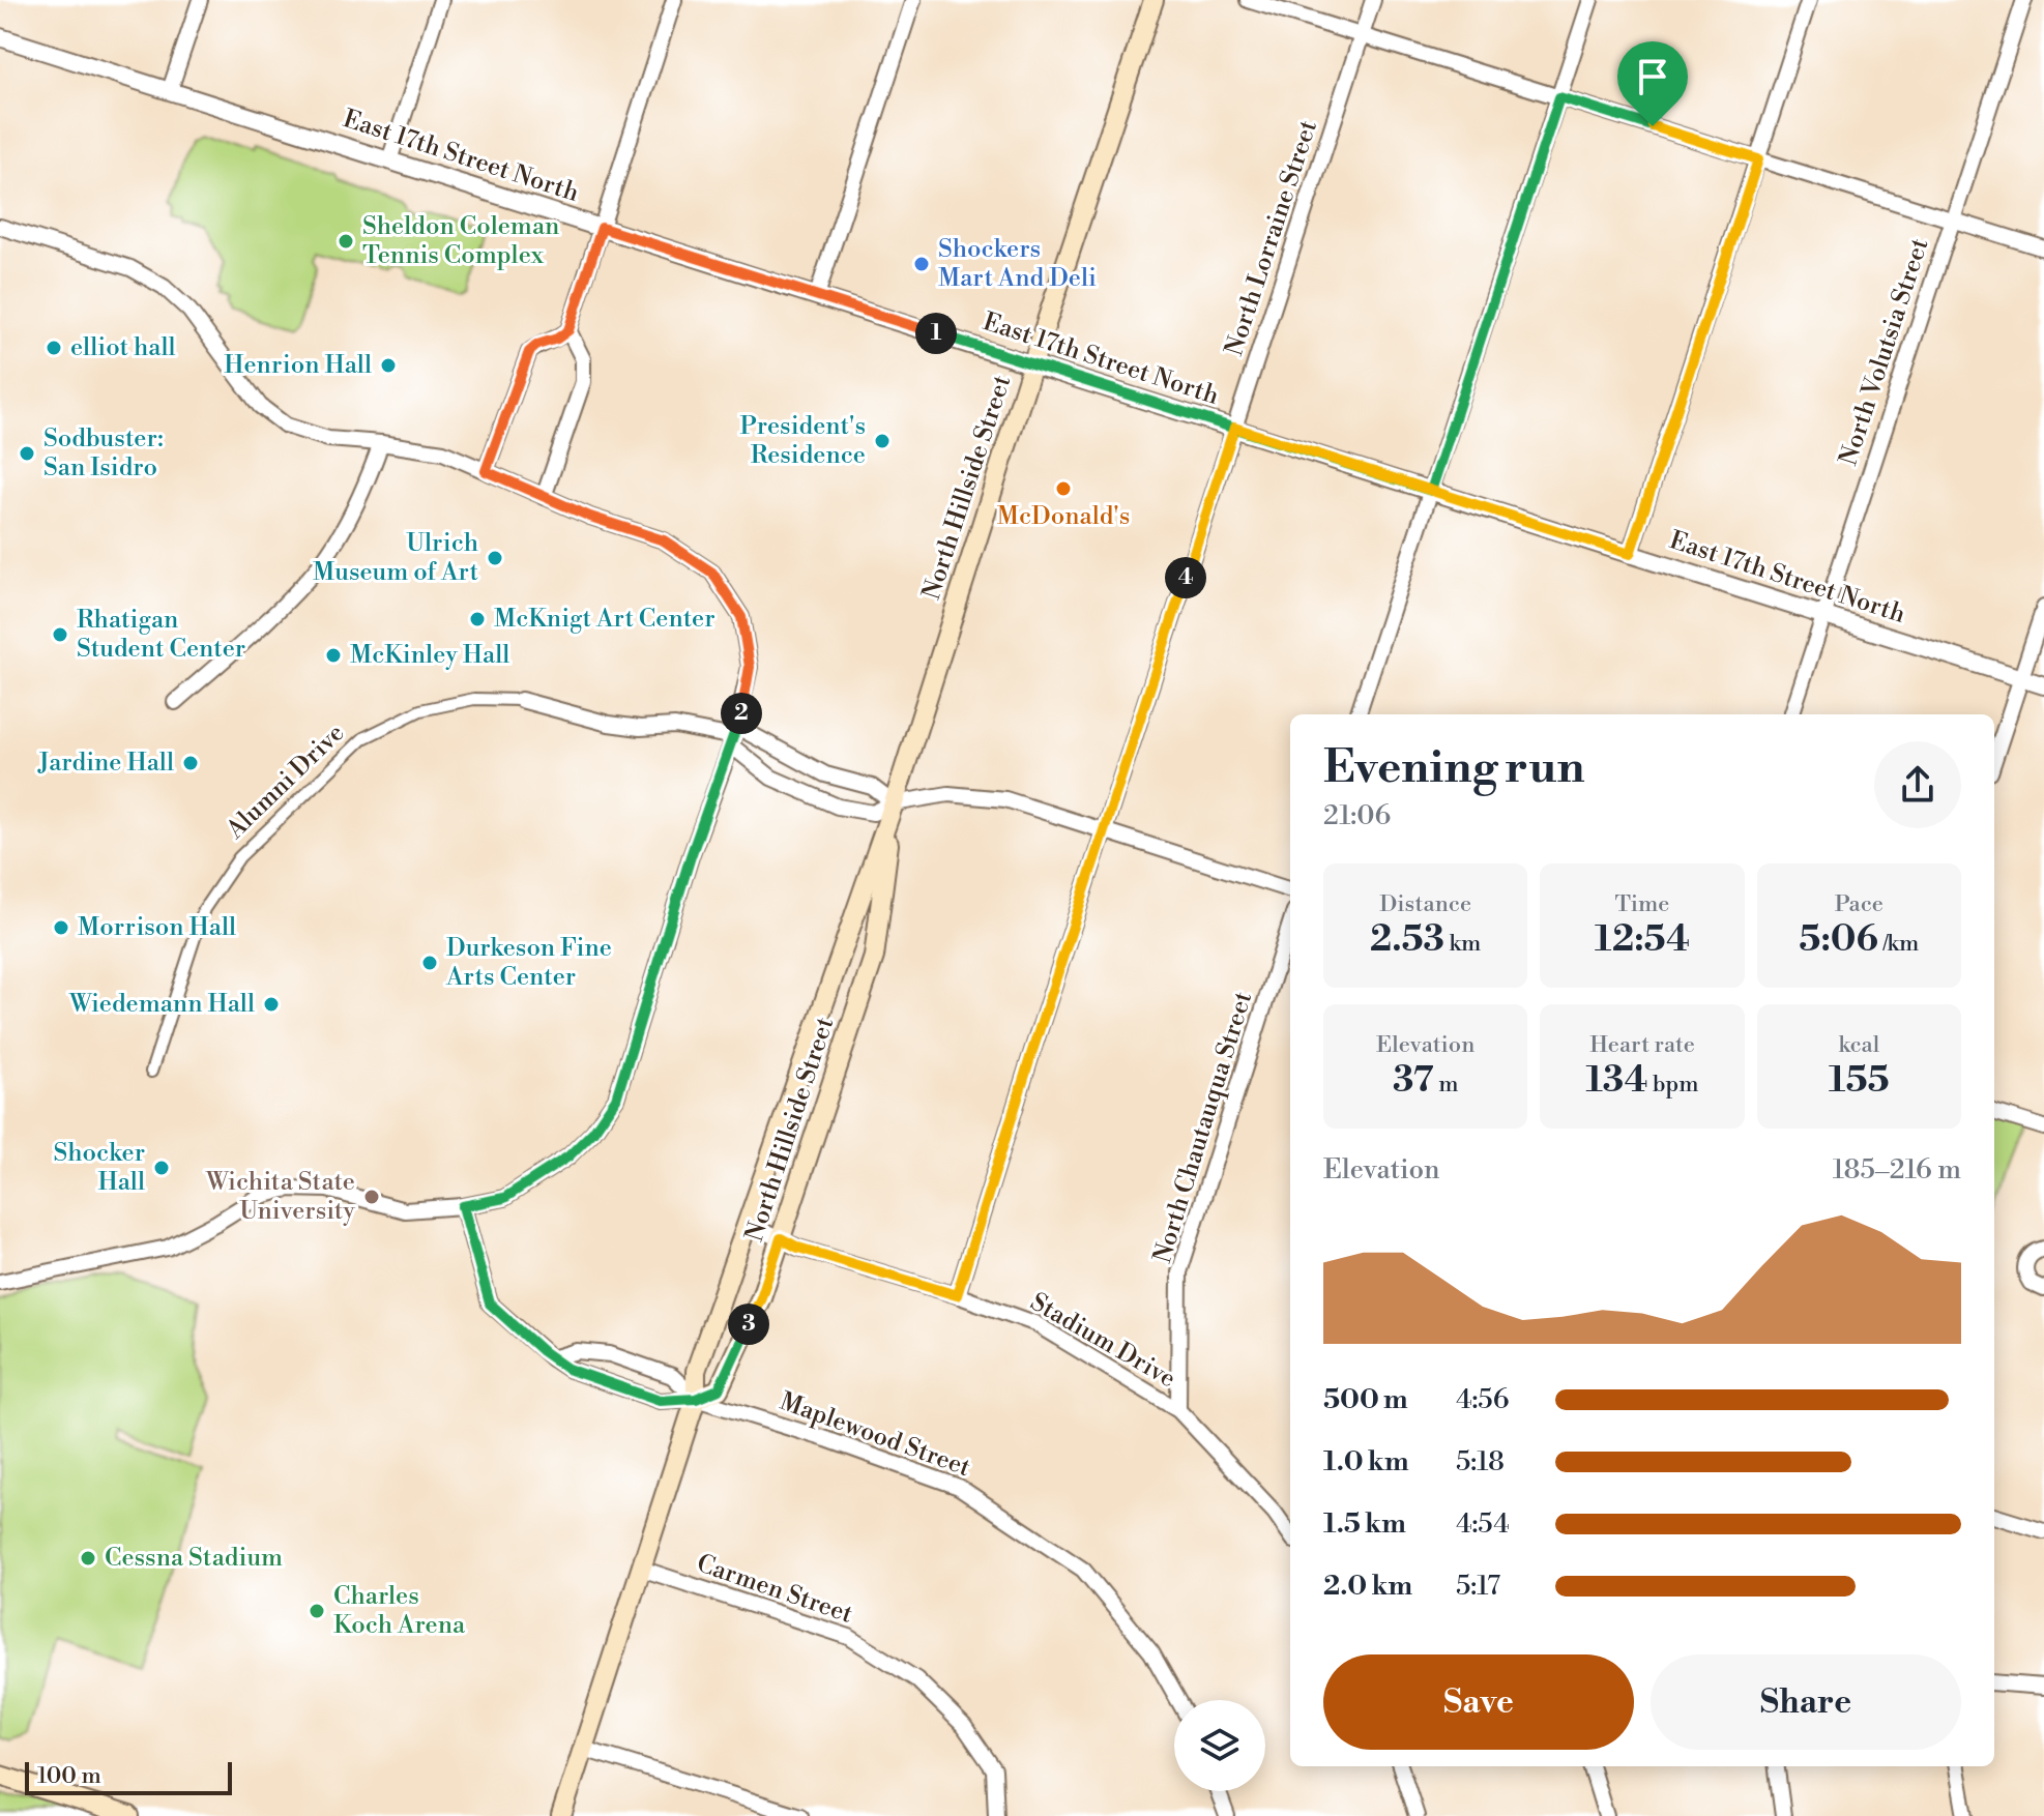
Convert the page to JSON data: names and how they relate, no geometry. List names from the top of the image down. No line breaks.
{"streets":{"main road":["North Hillside Street"],"street":["East 17th Street North","North Lorraine Street","North Volutsia Street","Alumni Drive","North Chautauqua Street","Stadium Drive","Maplewood Street","Carmen Street"]},"crossings":[["East 17th Street North","North Lorraine Street"],["East 17th Street North","North Volutsia Street"],["East 17th Street North","North Hillside Street"],["North Lorraine Street","Stadium Drive"],["North Hillside Street","Alumni Drive"],["North Hillside Street","Stadium Drive"],["North Hillside Street","Maplewood Street"],["North Hillside Street","Carmen Street"],["North Chautauqua Street","Stadium Drive"]],"places":["Sheldon Coleman Tennis Complex","Shockers Mart And Deli","elliot hall","Henrion Hall","President's Residence","Sodbuster: San Isidro","McDonald's","Ulrich Museum of Art","McKnigt Art Center","Rhatigan Student Center","McKinley Hall","Jardine Hall","Morrison Hall","Durkeson Fine Arts Center","Wiedemann Hall","Shocker Hall","Wichita State University","Cessna Stadium","Charles Koch Arena"],"scale_bar":"100 m","page":{"pins":["1","4","2","3"],"heading":["Evening run","21:06"],"stats":[["Distance","2.53 km"],["Time","12:54"],["Pace","5:06 /km"],["Elevation","37 m"],["Heart rate","134 bpm"],["kcal","155"]],"chart":["Elevation","185–216 m"],"list":[{"name":"500 m","note":"4:56"},{"name":"1.0 km","note":"5:18"},{"name":"1.5 km","note":"4:54"},{"name":"2.0 km","note":"5:17"}],"buttons":["Save","Share"],"scale":"100 m"}}
